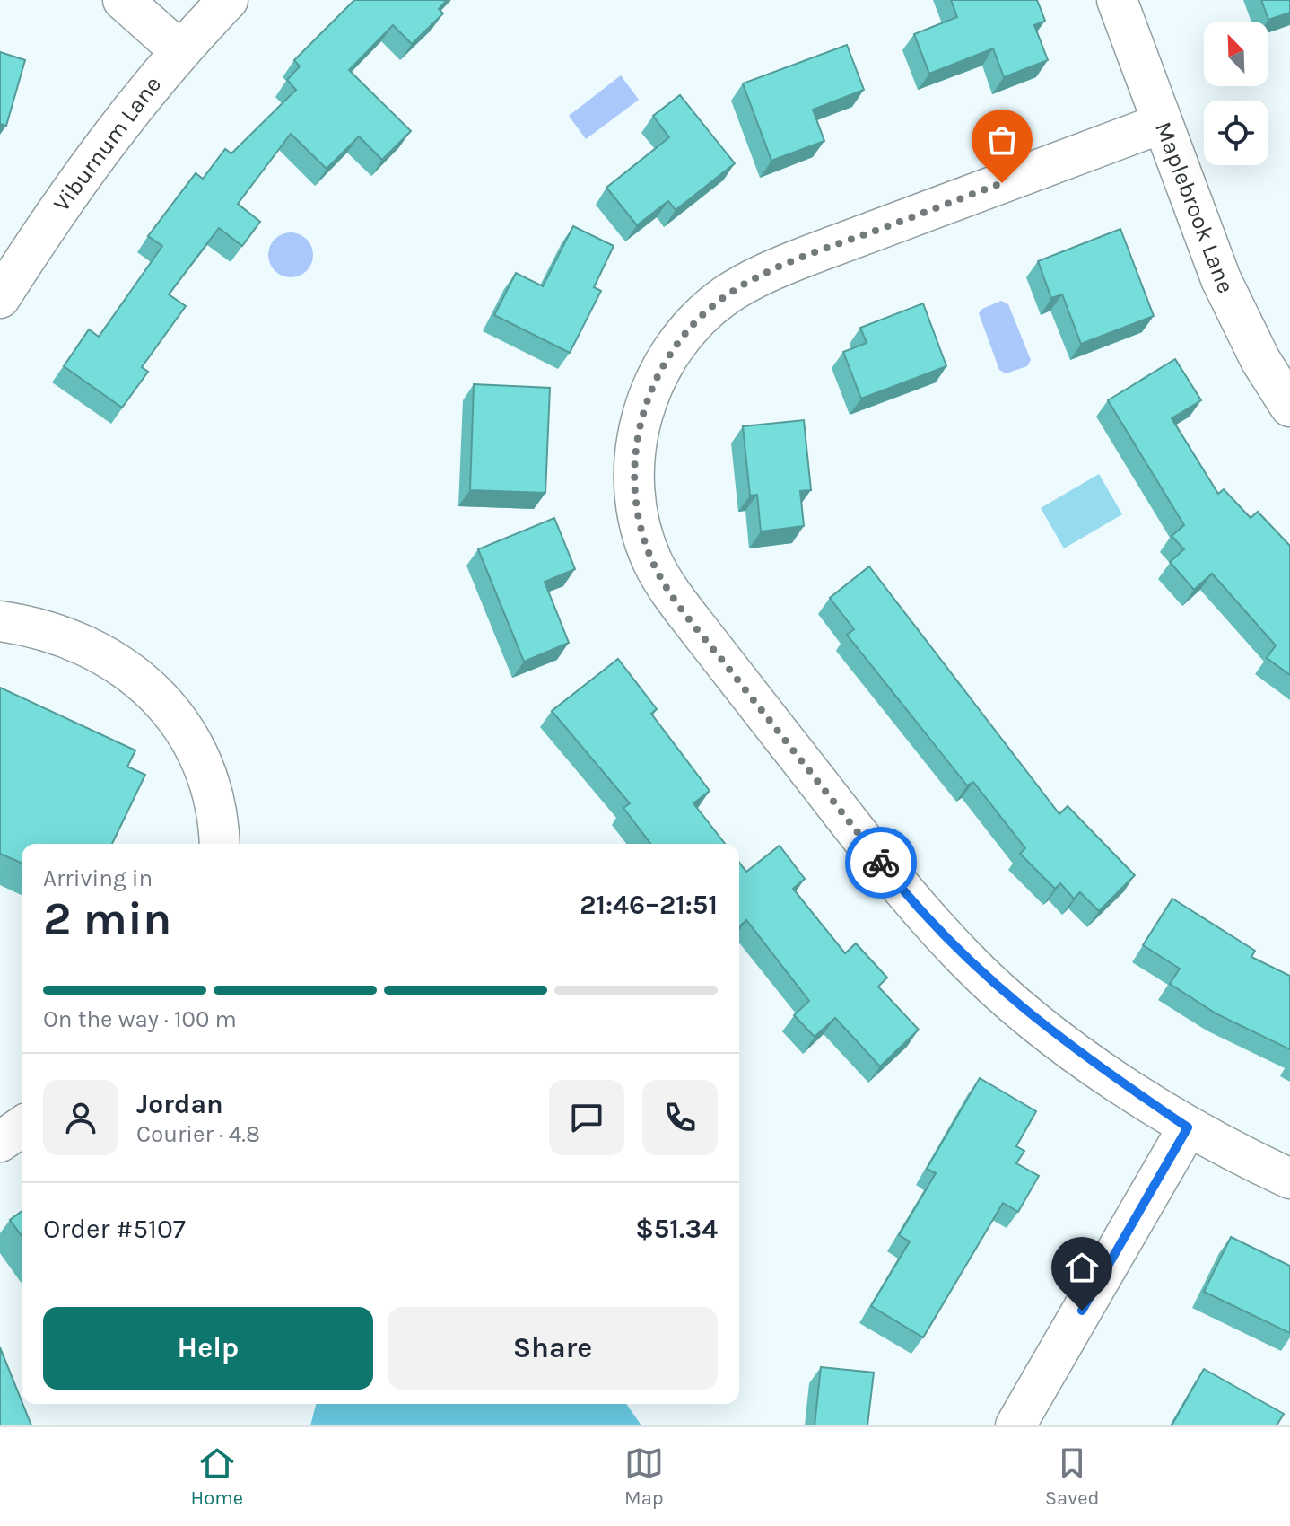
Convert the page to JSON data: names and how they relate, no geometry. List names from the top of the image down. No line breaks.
{"streets":{"street":["Viburnum Lane","Maplebrook Lane"]},"north":"top left","page":{"heading":["2 min","Arriving in","21:46–21:51"],"panel":["Jordan","Courier · 4.8","Order #5107","$51.34"],"bar":"On the way · 100 m","buttons":["Help","Share"],"tabs":["Home","Map","Saved"]}}
